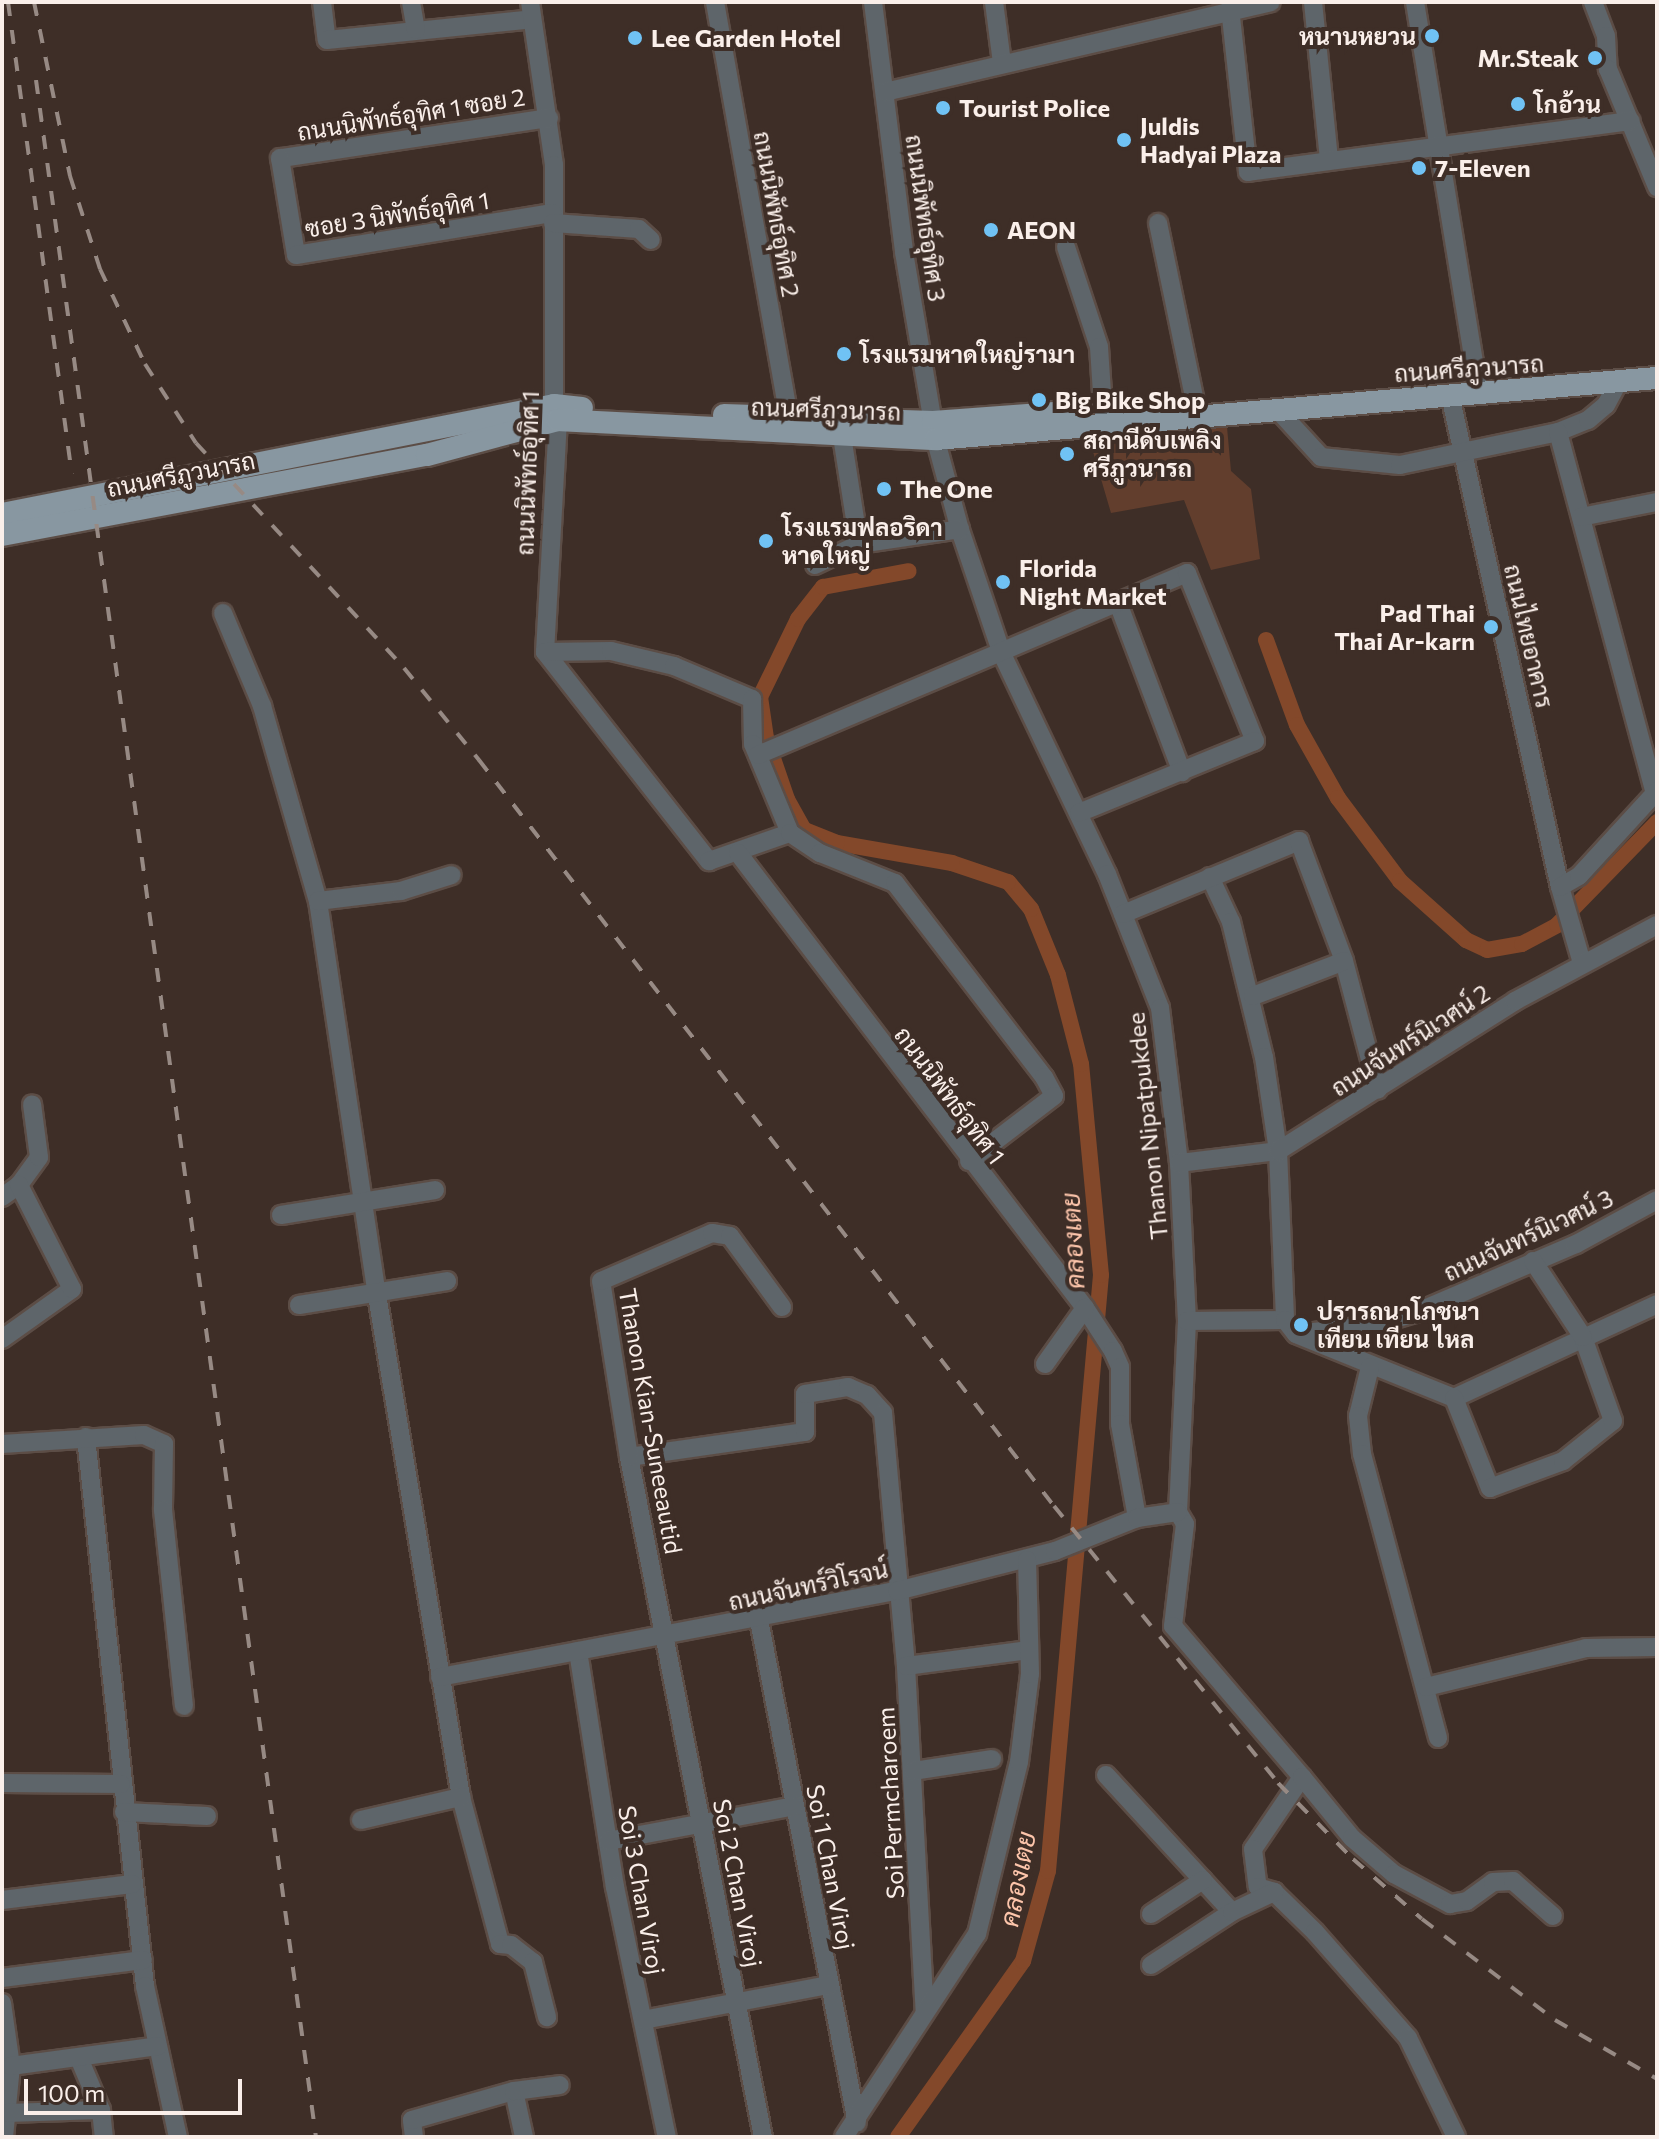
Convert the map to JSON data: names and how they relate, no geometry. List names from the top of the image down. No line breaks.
{"streets":{"main road":["ถนนศรีภูวนารถ"],"street":["ถนนนิพัทธ์อุทิศ 1 ซอย 2","ซอย 3 นิพัทธ์อุทิศ 1","ถนนนิพัทธ์อุทิศ 2","ถนนนิพัทธ์อุทิศ 3","ถนนนิพัทธ์อุทิศ 1","ถนนไทยอาคาร","ถนนจันทร์นิเวศน์ 2","Thanon Nipatpukdee","ถนนจันทร์นิเวศน์ 3","Thanon Kian-Suneeautid","ถนนจันทร์วิโรจน์","Soi Permcharoem","Soi 1 Chan Viroj","Soi 2 Chan Viroj","Soi 3 Chan Viroj"]},"crossings":[["ถนนนิพัทธ์อุทิศ 1 ซอย 2","ซอย 3 นิพัทธ์อุทิศ 1"],["ถนนนิพัทธ์อุทิศ 1 ซอย 2","ถนนนิพัทธ์อุทิศ 1"],["ซอย 3 นิพัทธ์อุทิศ 1","ถนนนิพัทธ์อุทิศ 1"],["ถนนนิพัทธ์อุทิศ 2","ถนนศรีภูวนารถ"],["ถนนนิพัทธ์อุทิศ 3","ถนนศรีภูวนารถ"],["ถนนนิพัทธ์อุทิศ 3","Thanon Nipatpukdee"],["ถนนศรีภูวนารถ","ถนนนิพัทธ์อุทิศ 1"],["ถนนศรีภูวนารถ","ถนนไทยอาคาร"],["ถนนศรีภูวนารถ","Thanon Nipatpukdee"],["ถนนนิพัทธ์อุทิศ 1","ถนนจันทร์วิโรจน์"],["ถนนไทยอาคาร","ถนนจันทร์นิเวศน์ 2"],["ถนนจันทร์นิเวศน์ 2","Thanon Nipatpukdee"],["Thanon Nipatpukdee","ถนนจันทร์นิเวศน์ 3"],["Thanon Nipatpukdee","ถนนจันทร์วิโรจน์"],["Thanon Kian-Suneeautid","ถนนจันทร์วิโรจน์"],["Thanon Kian-Suneeautid","Soi Permcharoem"],["Thanon Kian-Suneeautid","Soi 2 Chan Viroj"],["ถนนจันทร์วิโรจน์","Soi Permcharoem"],["ถนนจันทร์วิโรจน์","Soi 1 Chan Viroj"],["ถนนจันทร์วิโรจน์","Soi 2 Chan Viroj"],["ถนนจันทร์วิโรจน์","Soi 3 Chan Viroj"]],"water":["คลองเตย"],"places":["หนานหยวน","Lee Garden Hotel","Mr.Steak","โกอ้วน","Tourist Police","Juldis Hadyai Plaza","7-Eleven","AEON","โรงแรมหาดใหญ่รามา","Big Bike Shop","สถานีดับเพลิง ศรีภูวนารถ","The One","โรงแรมฟลอริดา หาดใหญ่","Florida Night Market","Pad Thai Thai Ar-karn","ปรารถนาโภชนา เทียน เทียน ไหล"],"scale_bar":"100 m"}
